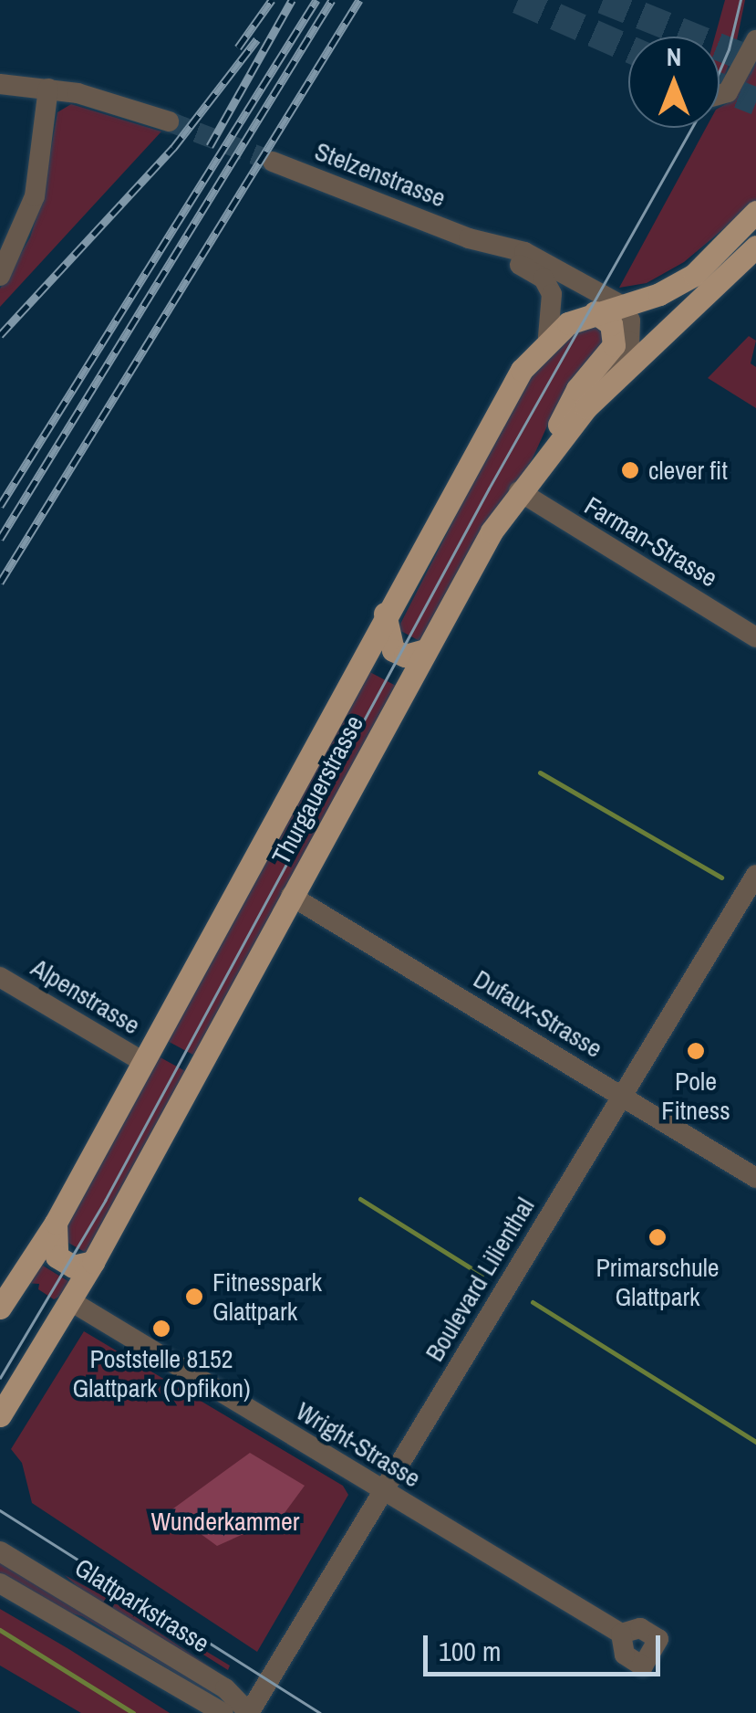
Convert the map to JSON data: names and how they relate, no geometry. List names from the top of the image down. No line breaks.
{"streets":{"main road":["Thurgauerstrasse"],"street":["Stelzenstrasse","Farman-Strasse","Alpenstrasse","Dufaux-Strasse","Boulevard Lilienthal","Wright-Strasse","Glattparkstrasse"]},"crossings":[["Stelzenstrasse","Thurgauerstrasse"],["Farman-Strasse","Thurgauerstrasse"],["Thurgauerstrasse","Alpenstrasse"],["Thurgauerstrasse","Dufaux-Strasse"],["Thurgauerstrasse","Wright-Strasse"],["Dufaux-Strasse","Boulevard Lilienthal"],["Boulevard Lilienthal","Wright-Strasse"],["Boulevard Lilienthal","Glattparkstrasse"]],"parks":["Wunderkammer"],"places":["clever fit","Pole Fitness","Primarschule Glattpark","Fitnesspark Glattpark","Poststelle 8152 Glattpark (Opfikon)"],"scale_bar":"100 m","north":"top"}
